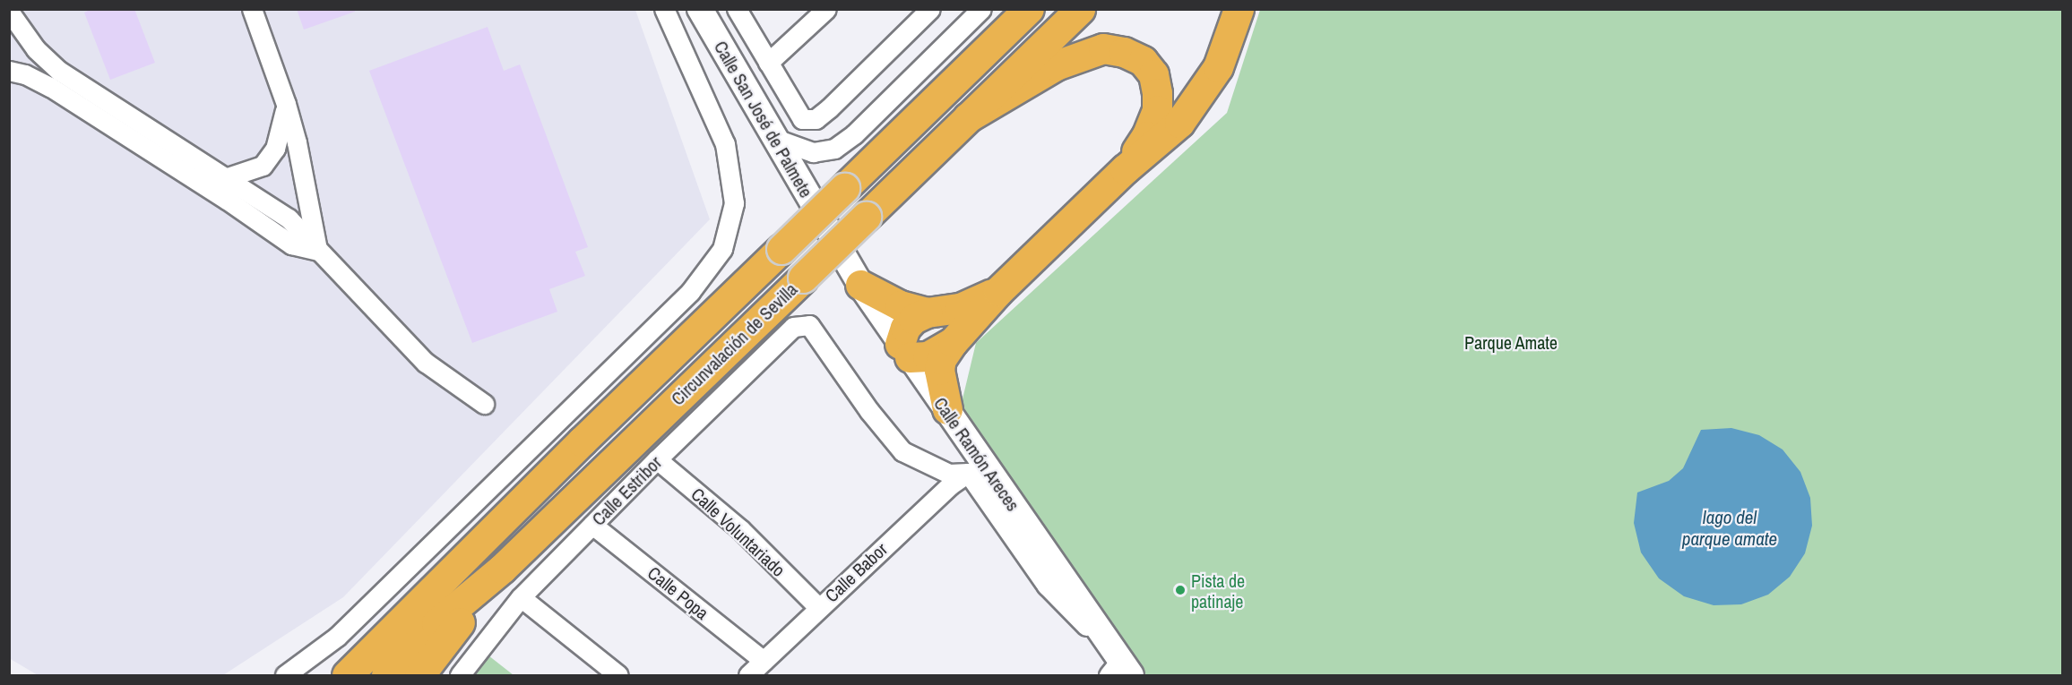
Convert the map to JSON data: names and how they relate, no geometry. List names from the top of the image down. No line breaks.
{"streets":{"highway":["Circunvalación de Sevilla"],"street":["Calle San José de Palmete","Calle Ramón Areces","Calle Estribor","Calle Voluntariado","Calle Babor","Calle Popa"]},"crossings":[["Calle San José de Palmete","Calle Ramón Areces"],["Calle Estribor","Calle Voluntariado"],["Calle Estribor","Calle Babor"],["Calle Estribor","Calle Popa"],["Calle Voluntariado","Calle Babor"],["Calle Babor","Calle Popa"]],"water":["lago del parque amate"],"parks":["Parque Amate"],"places":["Pista de patinaje"]}
